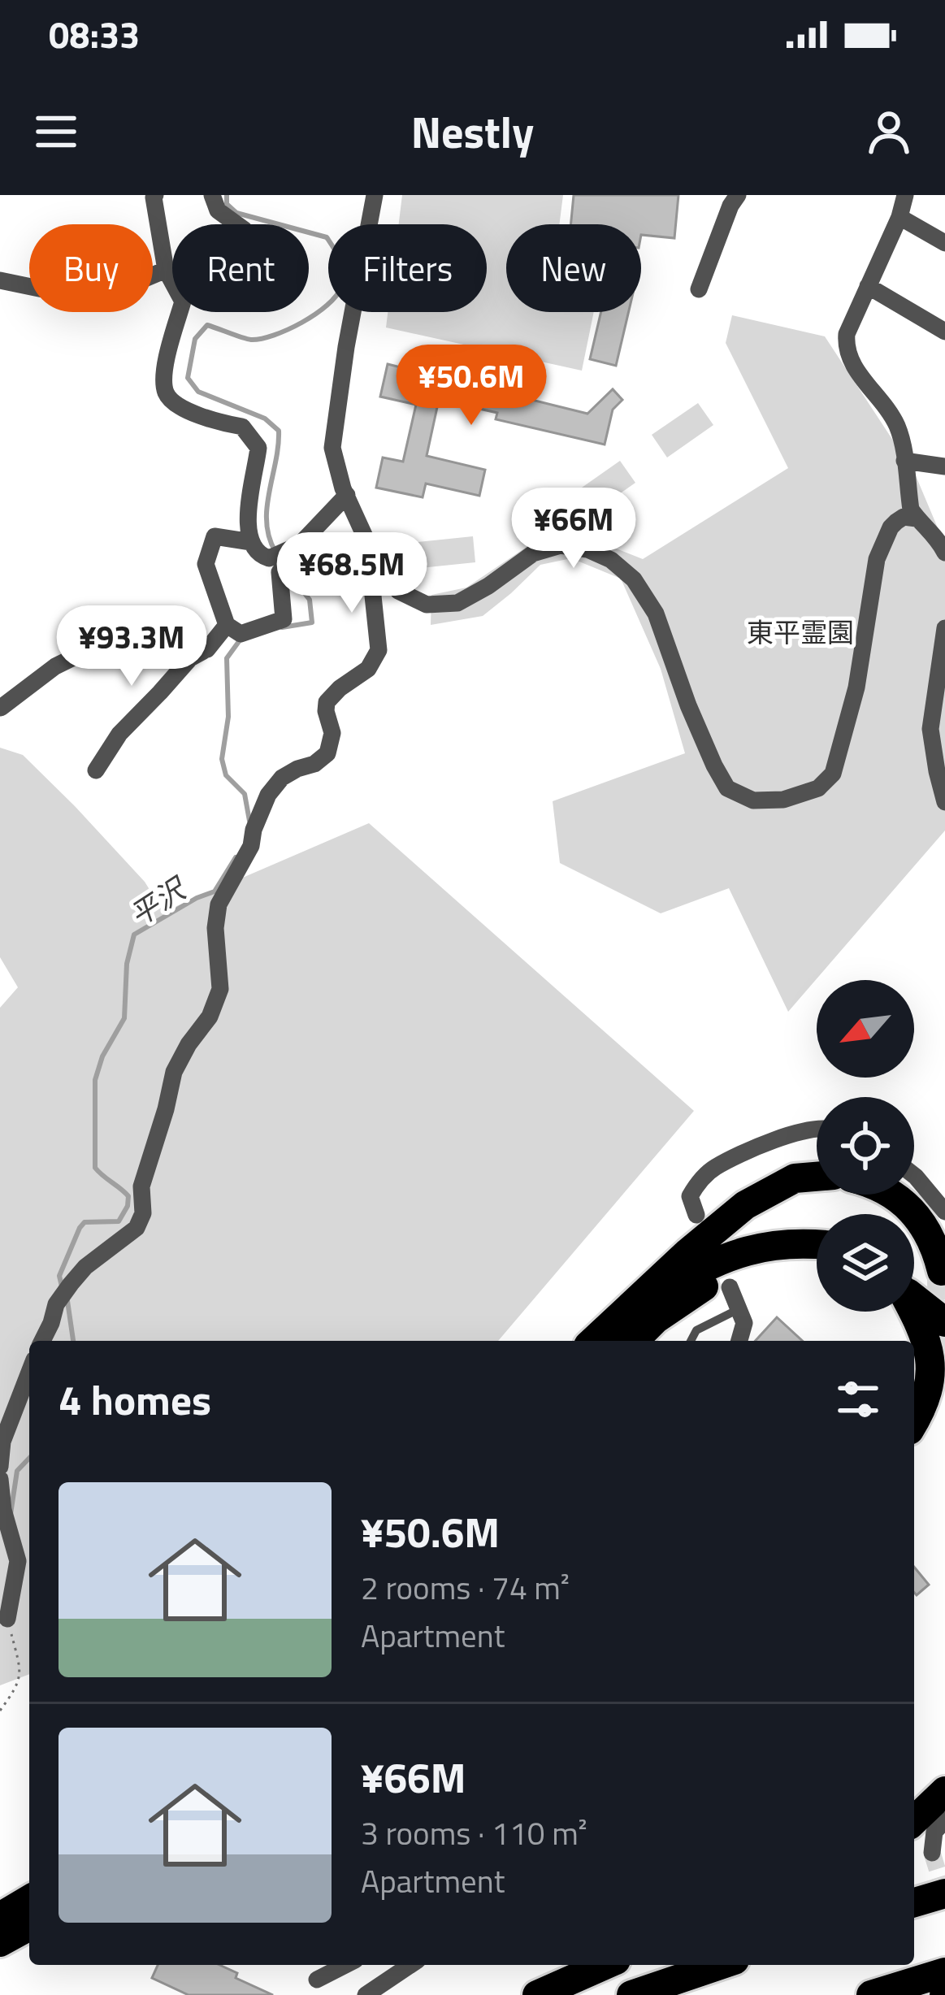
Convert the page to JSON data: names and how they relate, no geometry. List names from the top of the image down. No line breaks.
{"water":["平沢"],"parks":["東平霊園"],"north":"bottom left","page":{"status":"08:33","header":"Nestly","chip":["Buy","Rent","Filters","New"],"price":["¥50.6M","¥66M","¥68.5M","¥93.3M"],"heading":"4 homes","list":[{"name":"¥50.6M","note":"2 rooms · 74 m² · Apartment"},{"name":"¥66M","note":"3 rooms · 110 m² · Apartment"}]}}
